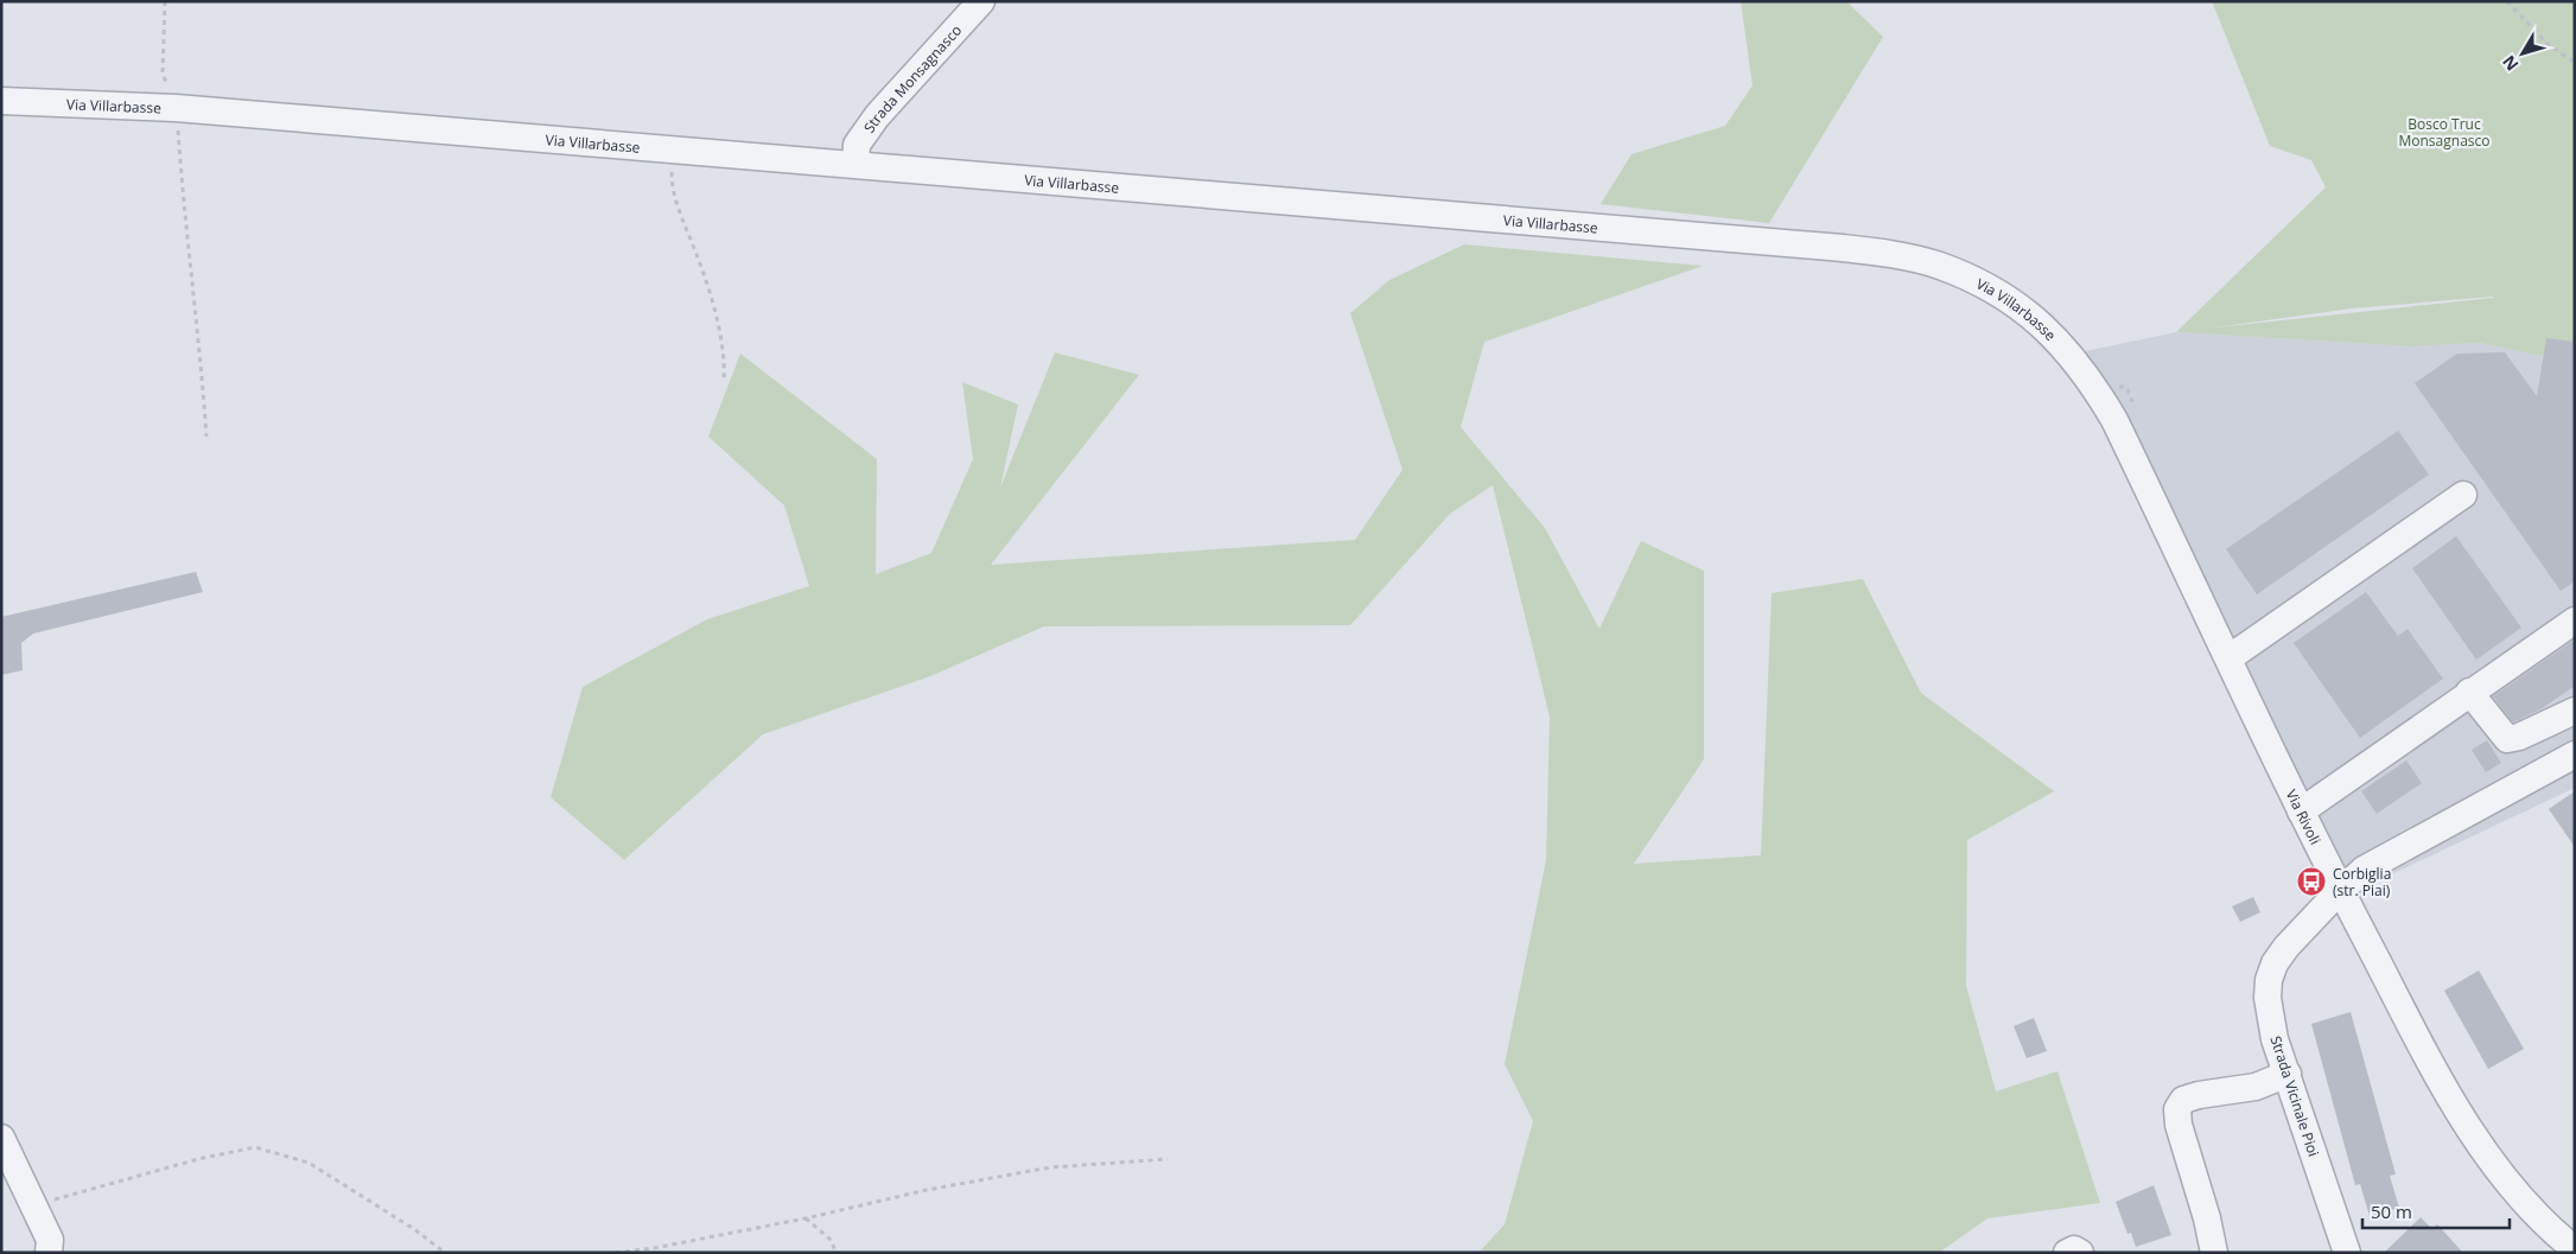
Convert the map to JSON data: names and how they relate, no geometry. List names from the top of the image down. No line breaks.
{"streets":{"street":["Strada Monsagnasco","Via Villarbasse","Via Rivoli","Strada Vicinale Pioi"]},"crossings":[["Strada Monsagnasco","Via Villarbasse"],["Via Villarbasse","Via Rivoli"],["Via Rivoli","Strada Vicinale Pioi"]],"parks":["Bosco Truc Monsagnasco"],"places":{"bus stop":["Corbiglia (str. Piai)"]},"scale_bar":"50 m","north":"bottom left"}
